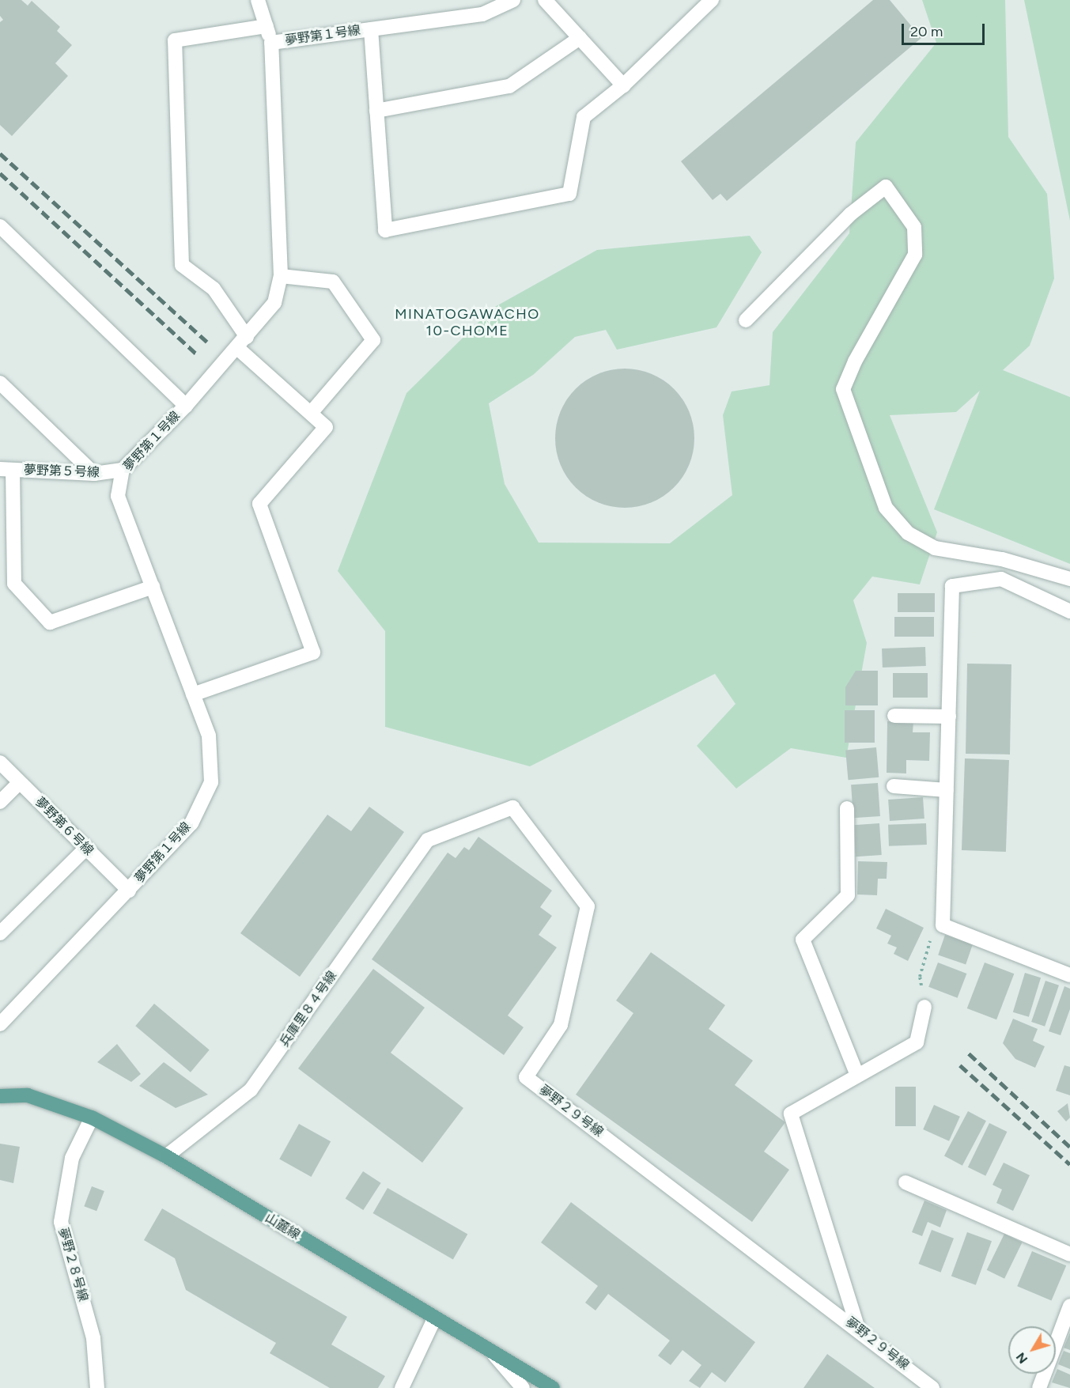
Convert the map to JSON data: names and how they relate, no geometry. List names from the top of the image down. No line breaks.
{"streets":{"main road":["山麓線"],"street":["夢野第１号線","夢野第５号線","夢野第６号線","兵庫里８４号線","夢野２９号線","夢野２８号線"]},"crossings":[["夢野第１号線","夢野第５号線"],["夢野第１号線","夢野第６号線"],["兵庫里８４号線","夢野２９号線"],["兵庫里８４号線","山麓線"],["山麓線","夢野２８号線"]],"districts":["MINATOGAWACHO 10-CHOME"],"scale_bar":"20 m","north":"bottom left"}
